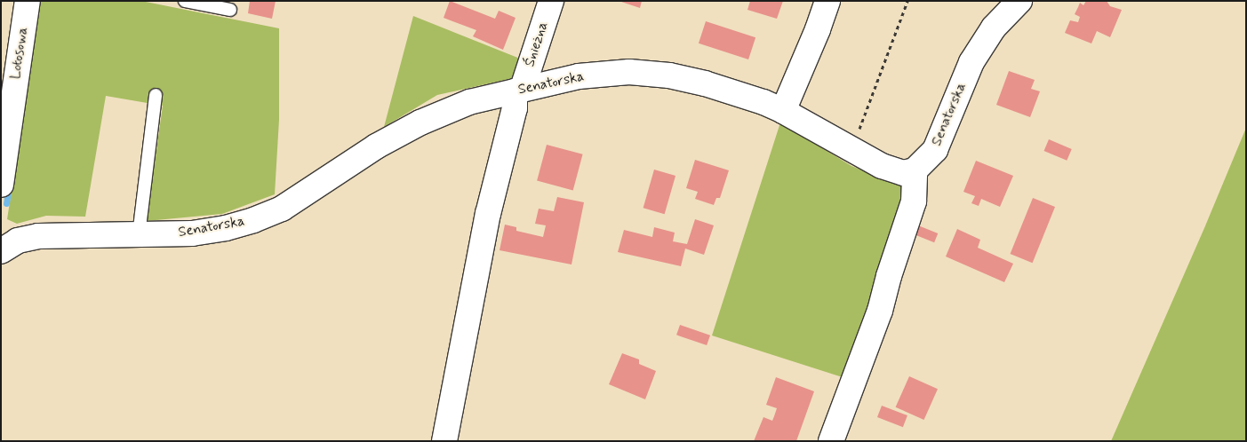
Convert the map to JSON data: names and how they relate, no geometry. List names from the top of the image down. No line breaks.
{"streets":{"street":["Śnieżna","Lotosowa","Senatorska"]},"crossings":[["Śnieżna","Senatorska"]]}
